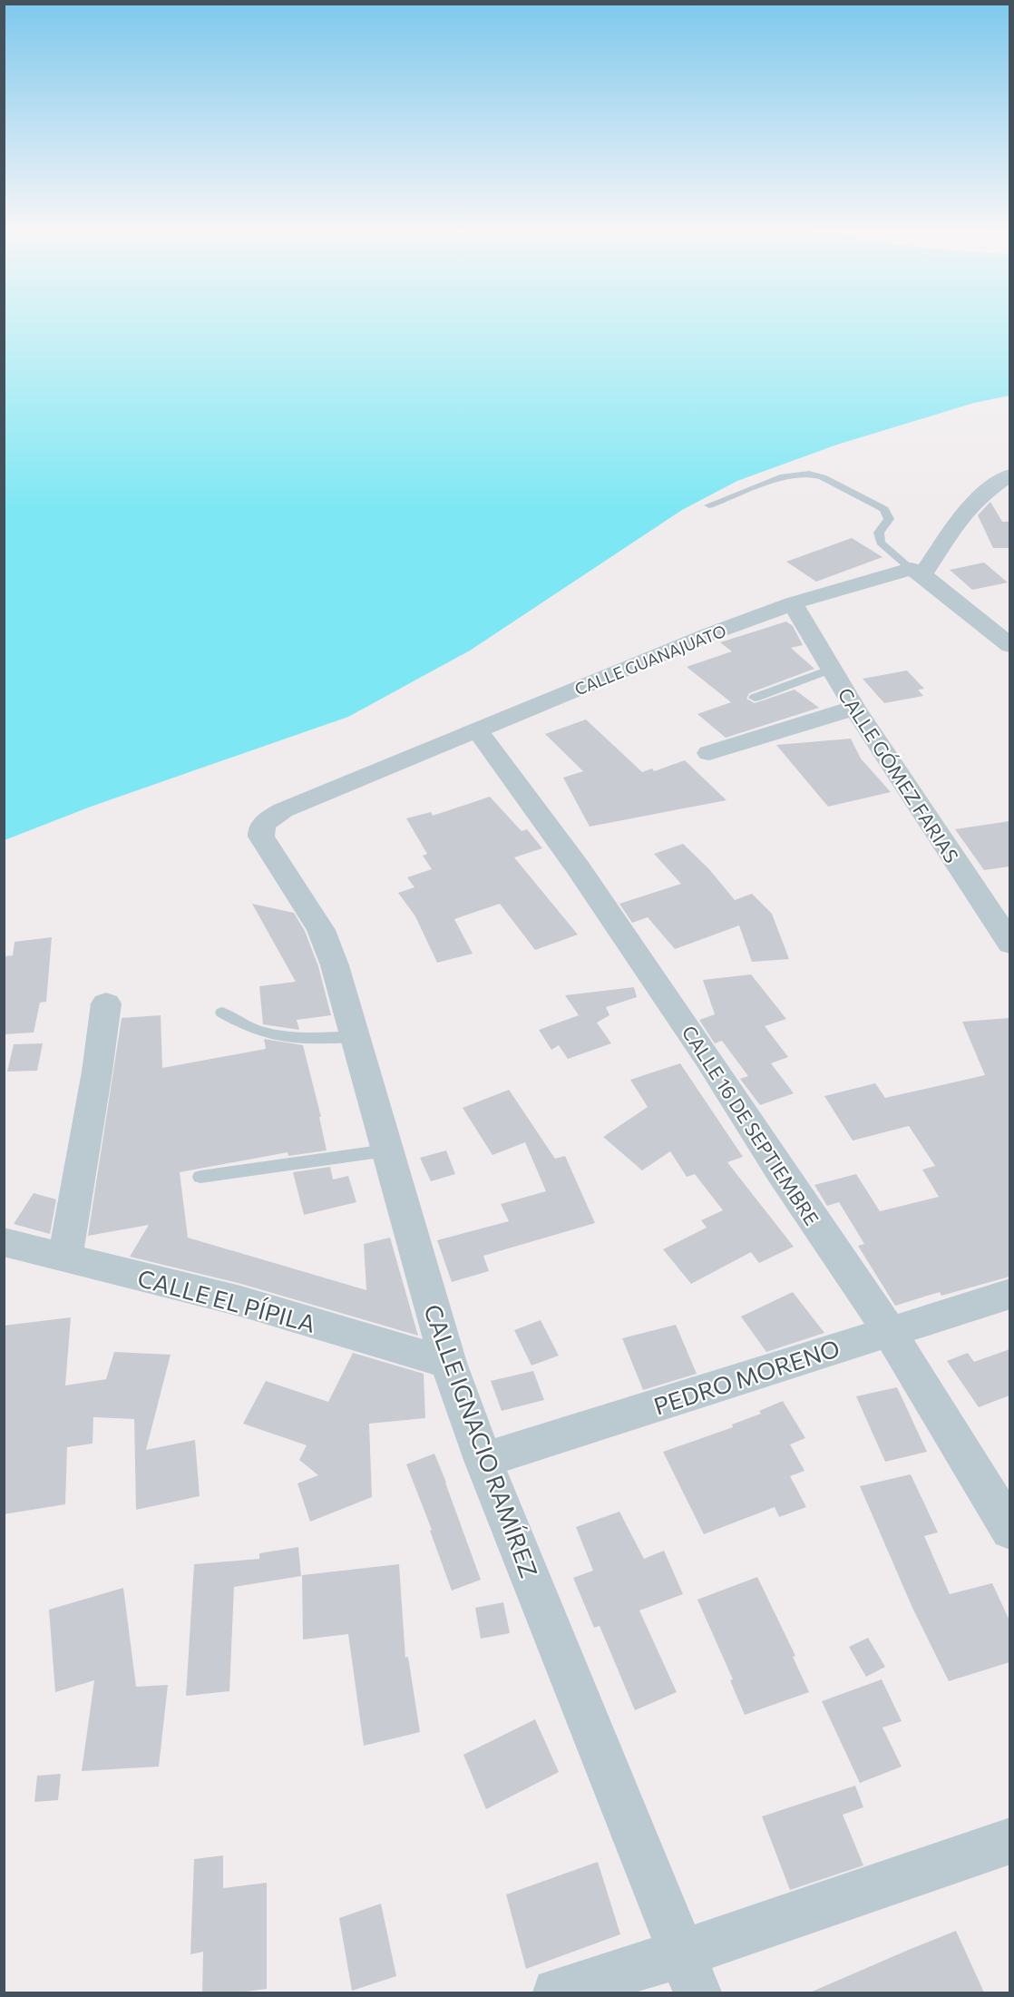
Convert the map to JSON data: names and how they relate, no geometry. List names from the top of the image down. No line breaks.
{"streets":{"street":["CALLE GUANAJUATO","CALLE GÓMEZ FARIAS","CALLE 16 DE SEPTIEMBRE","CALLE EL PÍPILA","PEDRO MORENO","CALLE IGNACIO RAMÍREZ"]},"crossings":[["CALLE GUANAJUATO","CALLE GÓMEZ FARIAS"],["CALLE GUANAJUATO","CALLE 16 DE SEPTIEMBRE"],["CALLE GUANAJUATO","CALLE IGNACIO RAMÍREZ"],["CALLE 16 DE SEPTIEMBRE","PEDRO MORENO"],["CALLE EL PÍPILA","CALLE IGNACIO RAMÍREZ"],["PEDRO MORENO","CALLE IGNACIO RAMÍREZ"]]}
